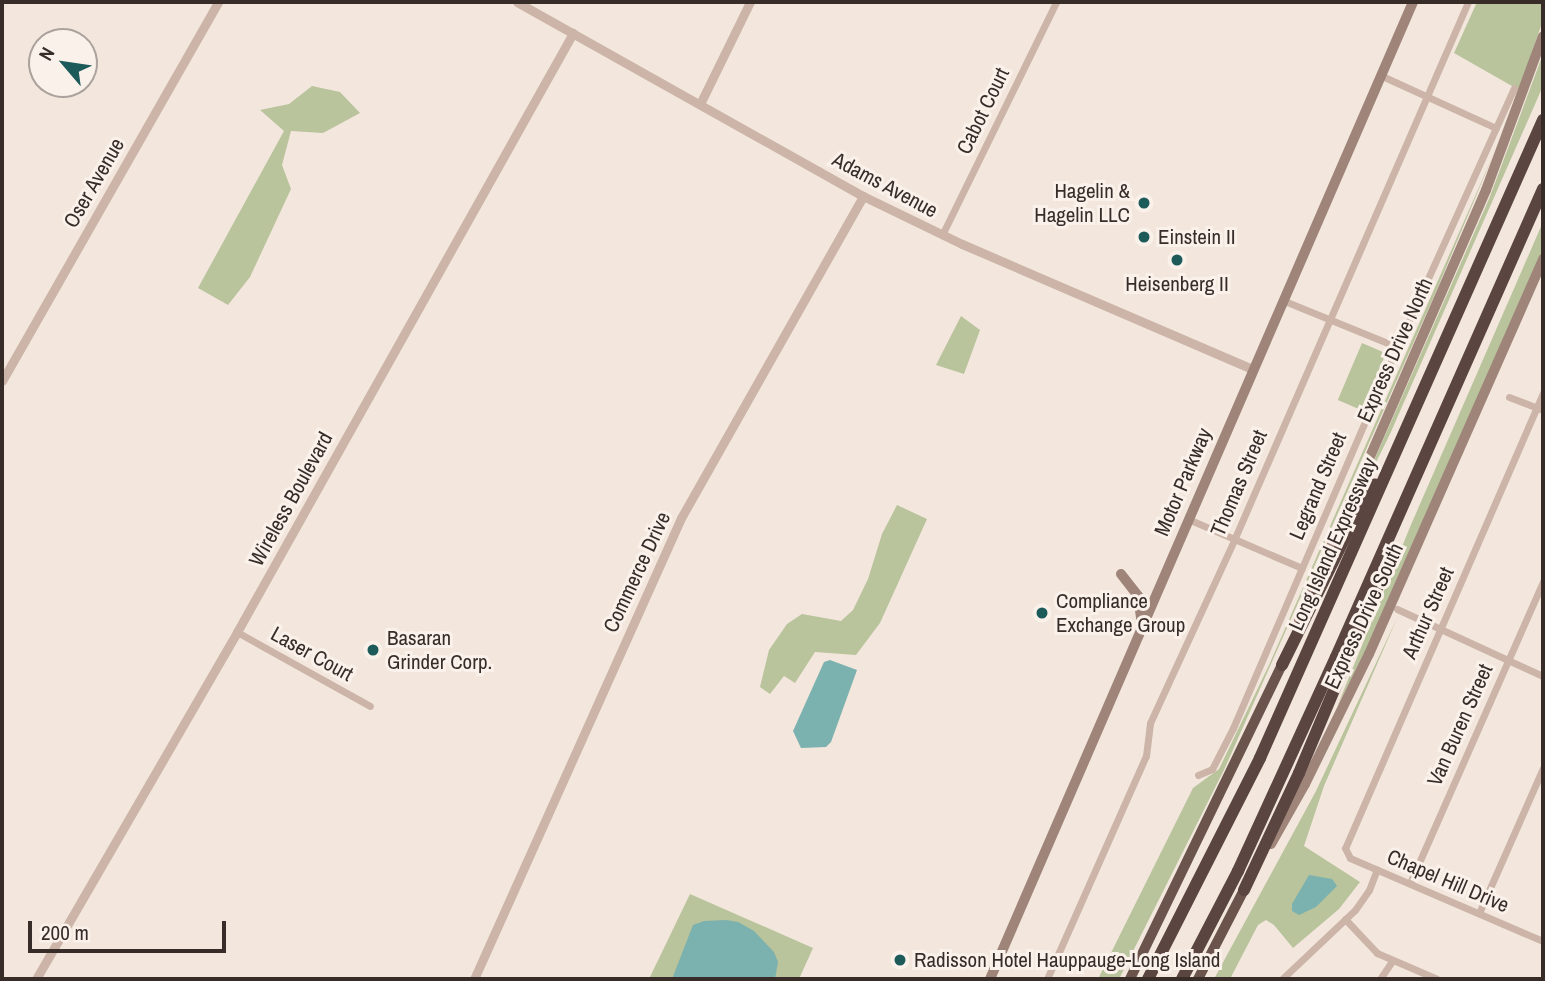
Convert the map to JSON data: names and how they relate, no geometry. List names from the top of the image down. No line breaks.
{"streets":{"highway":["Express Drive North","Long Island Expressway","Express Drive South"],"main road":["Motor Parkway"],"street":["Cabot Court","Oser Avenue","Adams Avenue","Thomas Street","Legrand Street","Wireless Boulevard","Commerce Drive","Arthur Street","Laser Court","Van Buren Street","Chapel Hill Drive"]},"crossings":[["Cabot Court","Adams Avenue"],["Adams Avenue","Motor Parkway"],["Adams Avenue","Wireless Boulevard"],["Adams Avenue","Commerce Drive"],["Wireless Boulevard","Laser Court"],["Arthur Street","Chapel Hill Drive"],["Van Buren Street","Chapel Hill Drive"]],"places":["Hagelin & Hagelin LLC","Einstein II","Heisenberg II","Compliance Exchange Group","Basaran Grinder Corp.","Radisson Hotel Hauppauge-Long Island"],"scale_bar":"200 m","north":"top left"}
